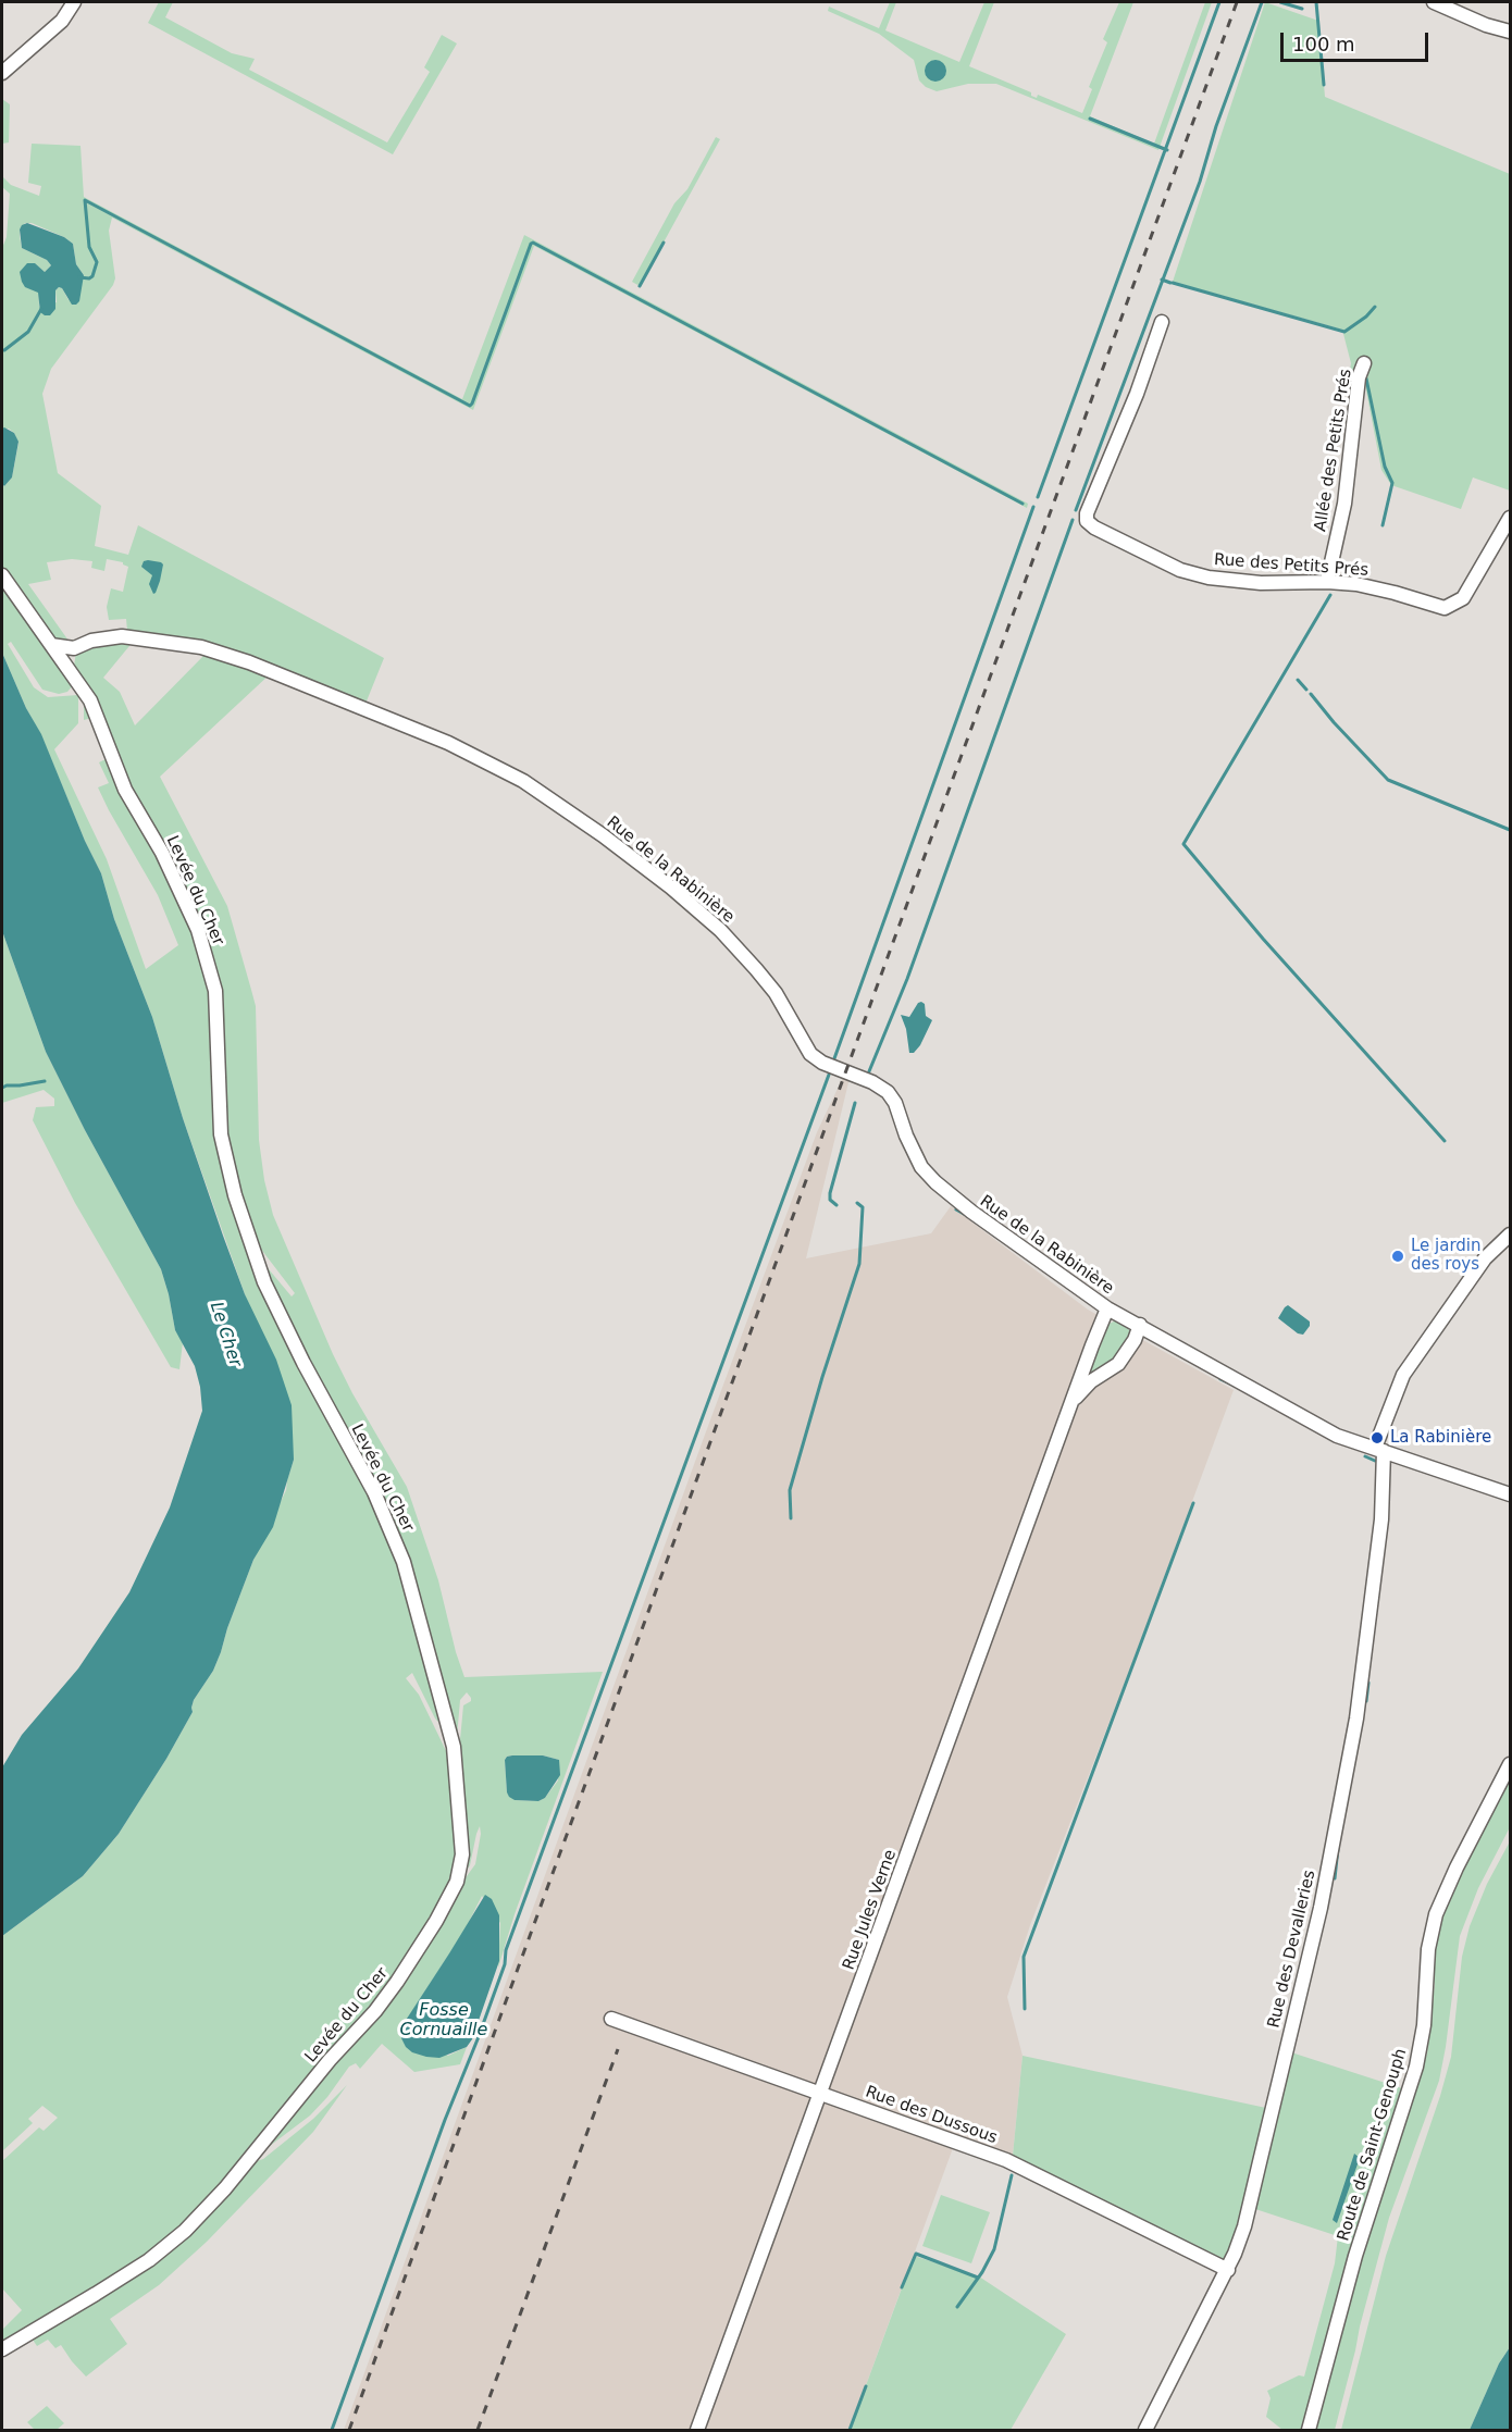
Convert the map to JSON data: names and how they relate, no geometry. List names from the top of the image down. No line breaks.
{"streets":{"street":["Allée des Petits Prés","Rue des Petits Prés","Rue de la Rabinière","Levée du Cher","Rue Jules Verne","Rue des Devalleries","Rue des Dussous","Route de Saint-Genouph"]},"crossings":[["Allée des Petits Prés","Rue des Petits Prés"],["Rue de la Rabinière","Levée du Cher"],["Rue de la Rabinière","Rue Jules Verne"],["Rue de la Rabinière","Rue des Devalleries"],["Rue Jules Verne","Rue des Dussous"],["Rue des Devalleries","Rue des Dussous"]],"water":["Le Cher","Fosse Cornuaille"],"places":["Le jardin des roys","La Rabinière"],"scale_bar":"100 m"}
